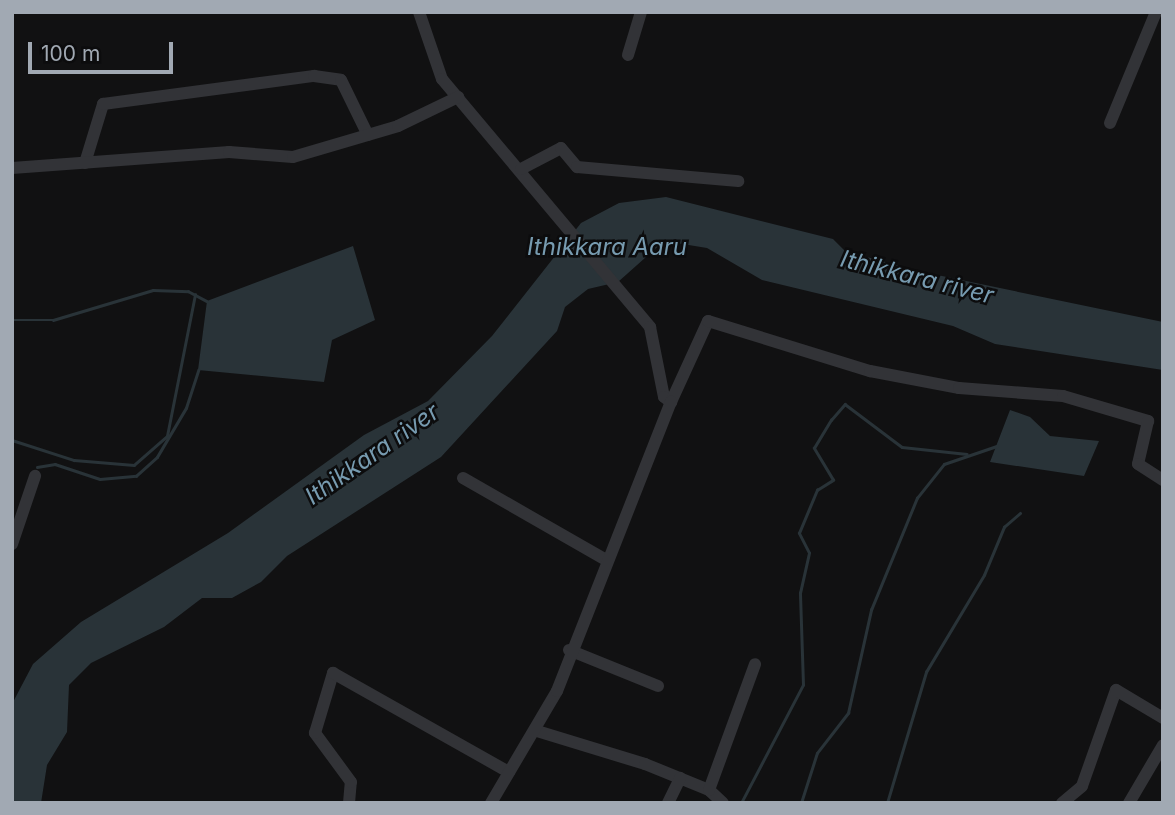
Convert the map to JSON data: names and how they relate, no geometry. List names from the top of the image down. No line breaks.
{"water":["Ithikkara Aaru","Ithikkara river"],"scale_bar":"100 m"}
